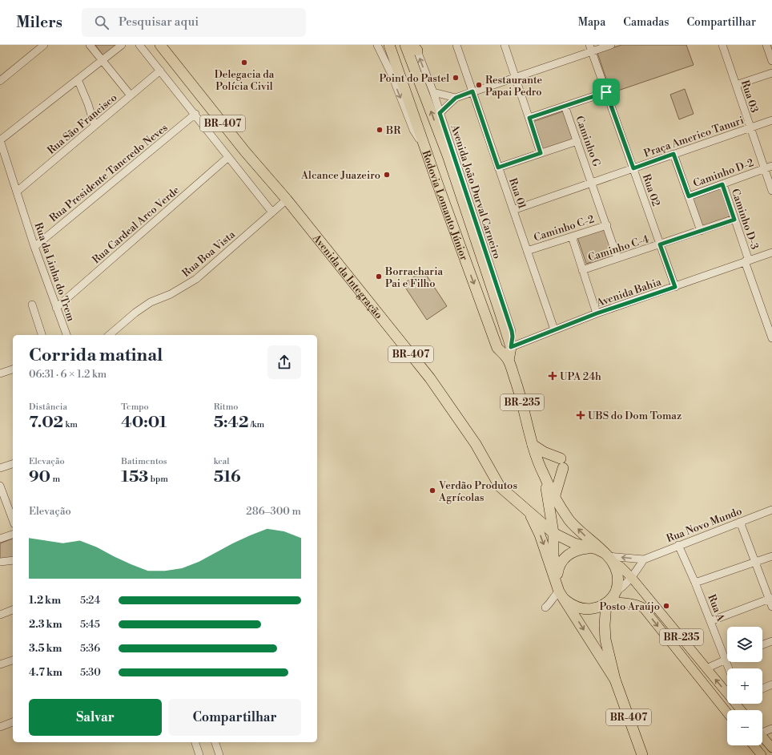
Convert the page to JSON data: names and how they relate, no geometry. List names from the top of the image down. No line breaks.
{"streets":{"highway":["BR-407","Rodovia Lomanto Júnior","Avenida da Integração","BR-235"],"street":["Rua 03","Rua São Francisco","Praça Americo Tanuri","Caminho G","Rua Presidente Tancredo Neves","Caminho D-2","Rua 02","Avenida João Durval Carneiro","Rua 01","Caminho D-3","Rua Cardeal Arco Verde","Caminho C-2","Caminho C-4","Rua Boa Vista","Rua da Linha do Trem","Avenida Bahia","Rua Novo Mundo","Rua A"]},"crossings":[["Rua 03","Praça Americo Tanuri"],["Rua 03","Caminho D-2"],["Rua São Francisco","Rua da Linha do Trem"],["Praça Americo Tanuri","Caminho G"],["Praça Americo Tanuri","Rua 02"],["Praça Americo Tanuri","Rua 01"],["Caminho G","Caminho C-2"],["Caminho G","Caminho C-4"],["Rua Presidente Tancredo Neves","Rua da Linha do Trem"],["Caminho D-2","Caminho D-3"],["Rua 02","Caminho C-4"],["Rua 02","Avenida Bahia"],["Avenida João Durval Carneiro","Rodovia Lomanto Júnior"],["Avenida João Durval Carneiro","Avenida Bahia"],["Rua 01","Caminho C-2"],["Rua 01","Avenida Bahia"],["Rodovia Lomanto Júnior","Avenida Bahia"],["Caminho D-3","Caminho C-4"],["Caminho D-3","Avenida Bahia"],["Rua Cardeal Arco Verde","Rua da Linha do Trem"],["Rua Boa Vista","Avenida da Integração"],["Avenida da Integração","BR-235"],["Rua Novo Mundo","Rua A"]],"places":{"other":["Delegacia da Polícia Civil","Point do Pastel","Restaurante Papai Pedro","BR","Alcance Juazeiro","Borracharia Pai e Filho","Verdão Produtos Agrícolas","Posto Araújo"],"health":["UPA 24h","UBS do Dom Tomaz"]},"page":{"header":"Milers","search":"Pesquisar aqui","nav":["Mapa","Camadas","Compartilhar"],"heading":["Corrida matinal","06:31 · 6 × 1.2 km"],"stats":[["Distância","7.02 km"],["Tempo","40:01"],["Ritmo","5:42 /km"],["Elevação","90 m"],["Batimentos","153 bpm"],["kcal","516"]],"chart":["Elevação","286–300 m"],"list":[{"name":"1.2 km","note":"5:24"},{"name":"2.3 km","note":"5:45"},{"name":"3.5 km","note":"5:36"},{"name":"4.7 km","note":"5:30"}],"map_buttons":["+","−"],"buttons":["Salvar","Compartilhar"]}}
